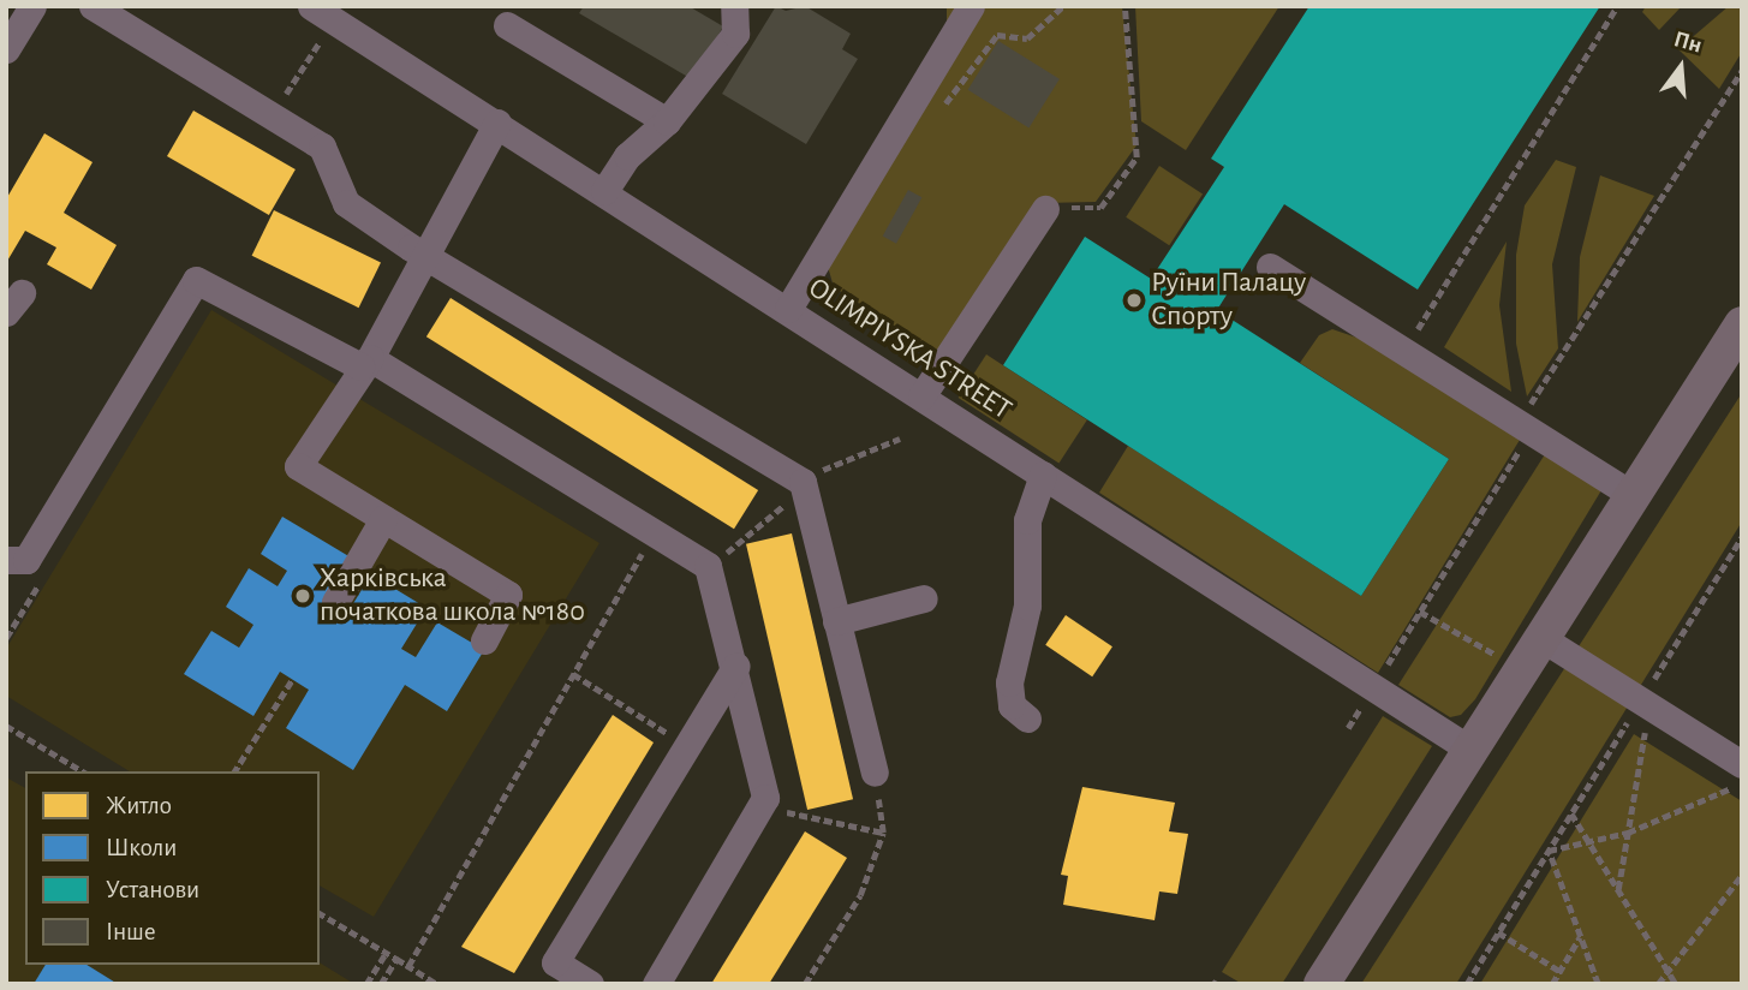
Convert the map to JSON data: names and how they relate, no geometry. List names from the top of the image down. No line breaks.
{"streets":{"street":["OLIMPIYSKA STREET"]},"places":["Руїни Палацу Спорту","Харківська початкова школа №180"],"legend":["Житло","Школи","Установи","Інше"],"north":"top"}
